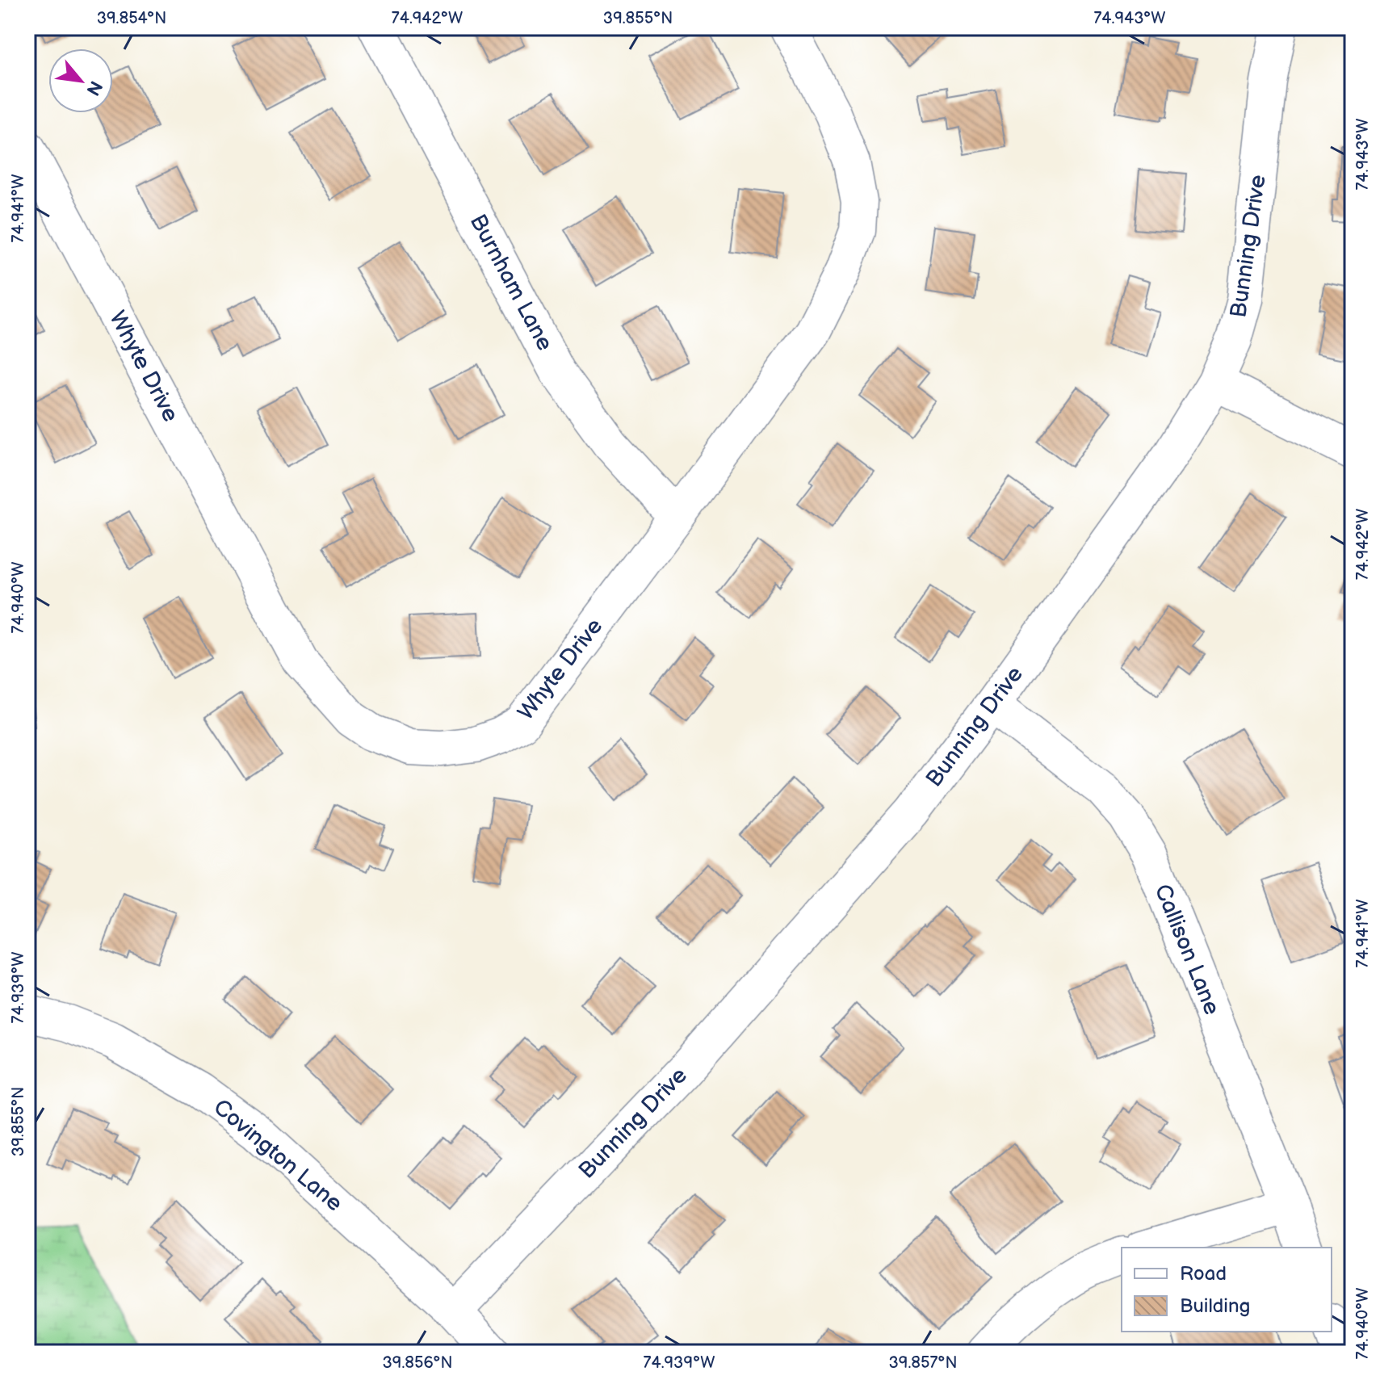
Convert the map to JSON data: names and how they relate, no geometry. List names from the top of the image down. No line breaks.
{"streets":{"street":["Bunning Drive","Burnham Lane","Whyte Drive","Callison Lane","Covington Lane"]},"crossings":[["Bunning Drive","Callison Lane"],["Bunning Drive","Covington Lane"],["Burnham Lane","Whyte Drive"]],"legend":["Road","Building"],"north":"bottom right","coordinates":["39.854°N","74.942°W","39.855°N","74.943°W","74.941°W","74.940°W","74.939°W","39.856°N","39.857°N"]}
